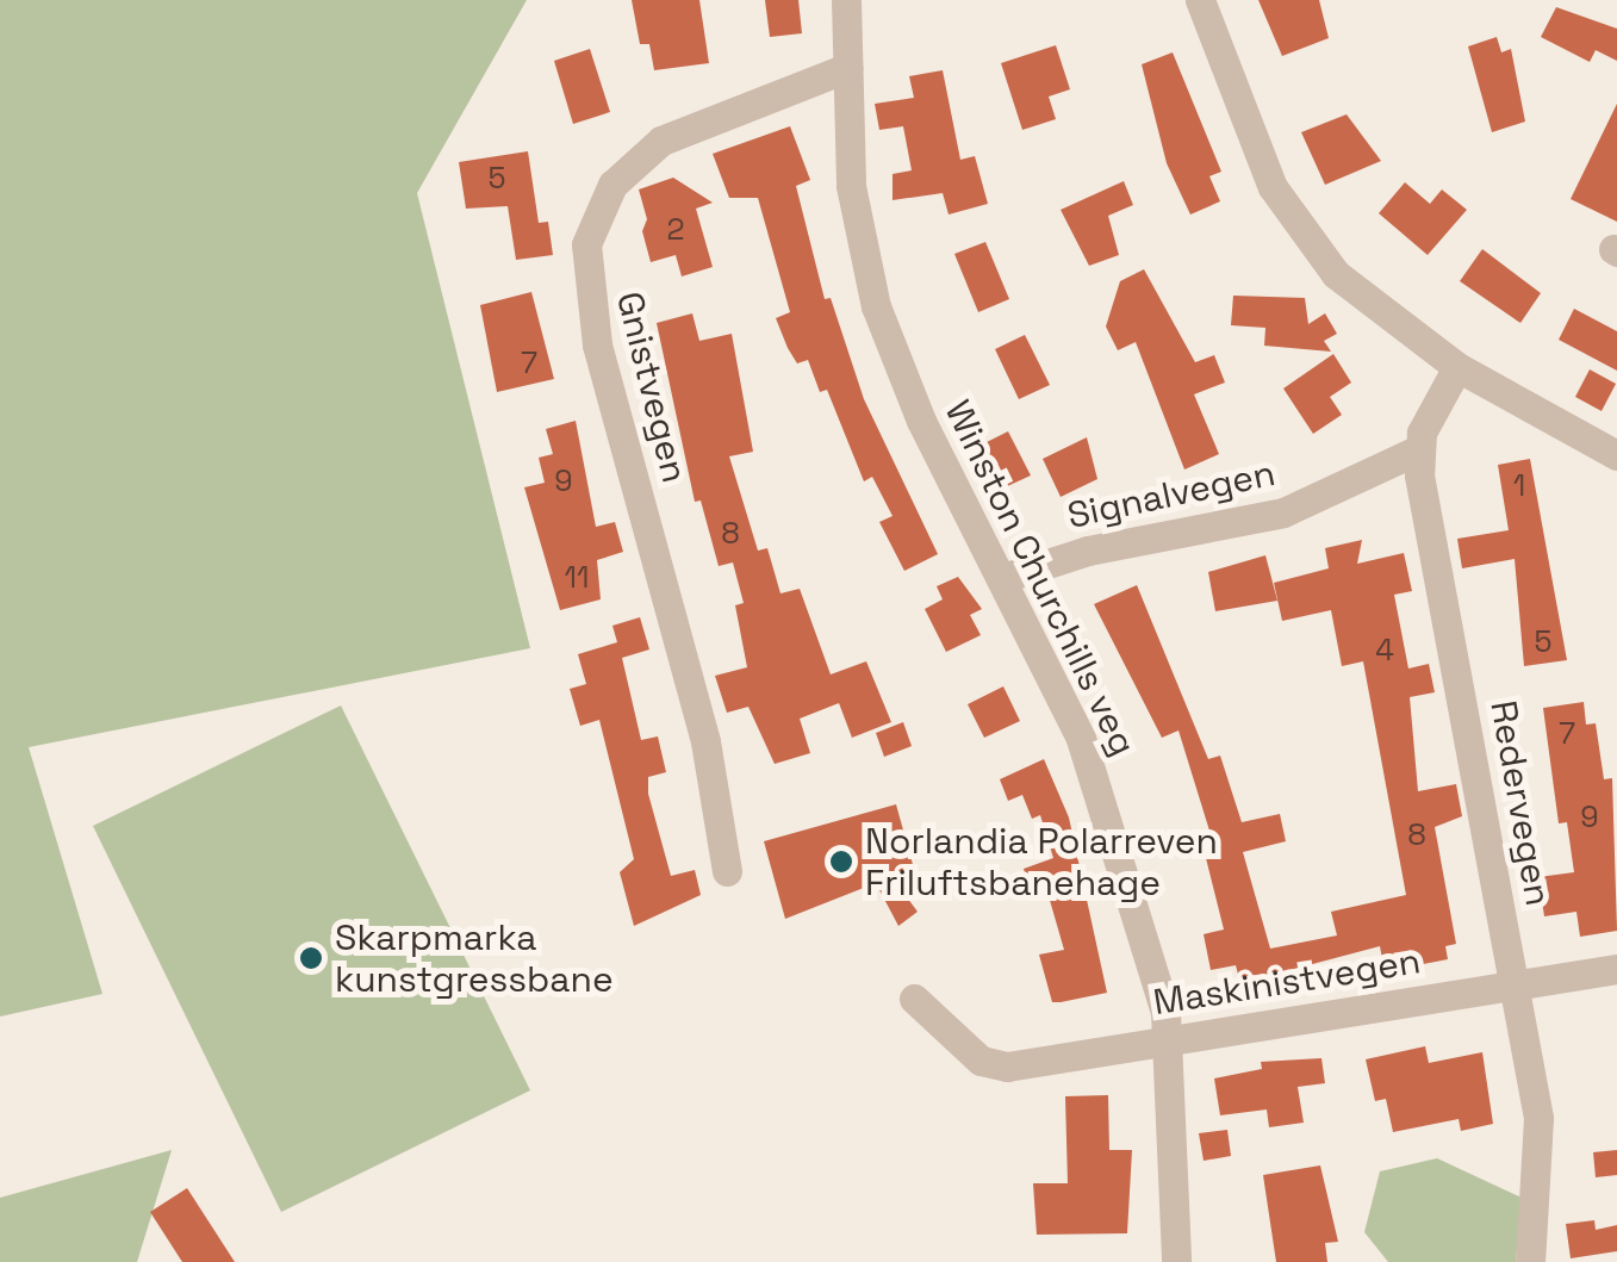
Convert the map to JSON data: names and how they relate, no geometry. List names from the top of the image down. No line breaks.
{"streets":{"street":["Gnistvegen","Signalvegen","Winston Churchills veg","Redervegen","Maskinistvegen"]},"crossings":[["Gnistvegen","Winston Churchills veg"],["Signalvegen","Winston Churchills veg"],["Signalvegen","Redervegen"],["Winston Churchills veg","Maskinistvegen"],["Redervegen","Maskinistvegen"]],"places":["Norlandia Polarreven Friluftsbanehage","Skarpmarka kunstgressbane"],"house_numbers":["5","2","7","9","1","8","11","5","4","7","9","8"]}
